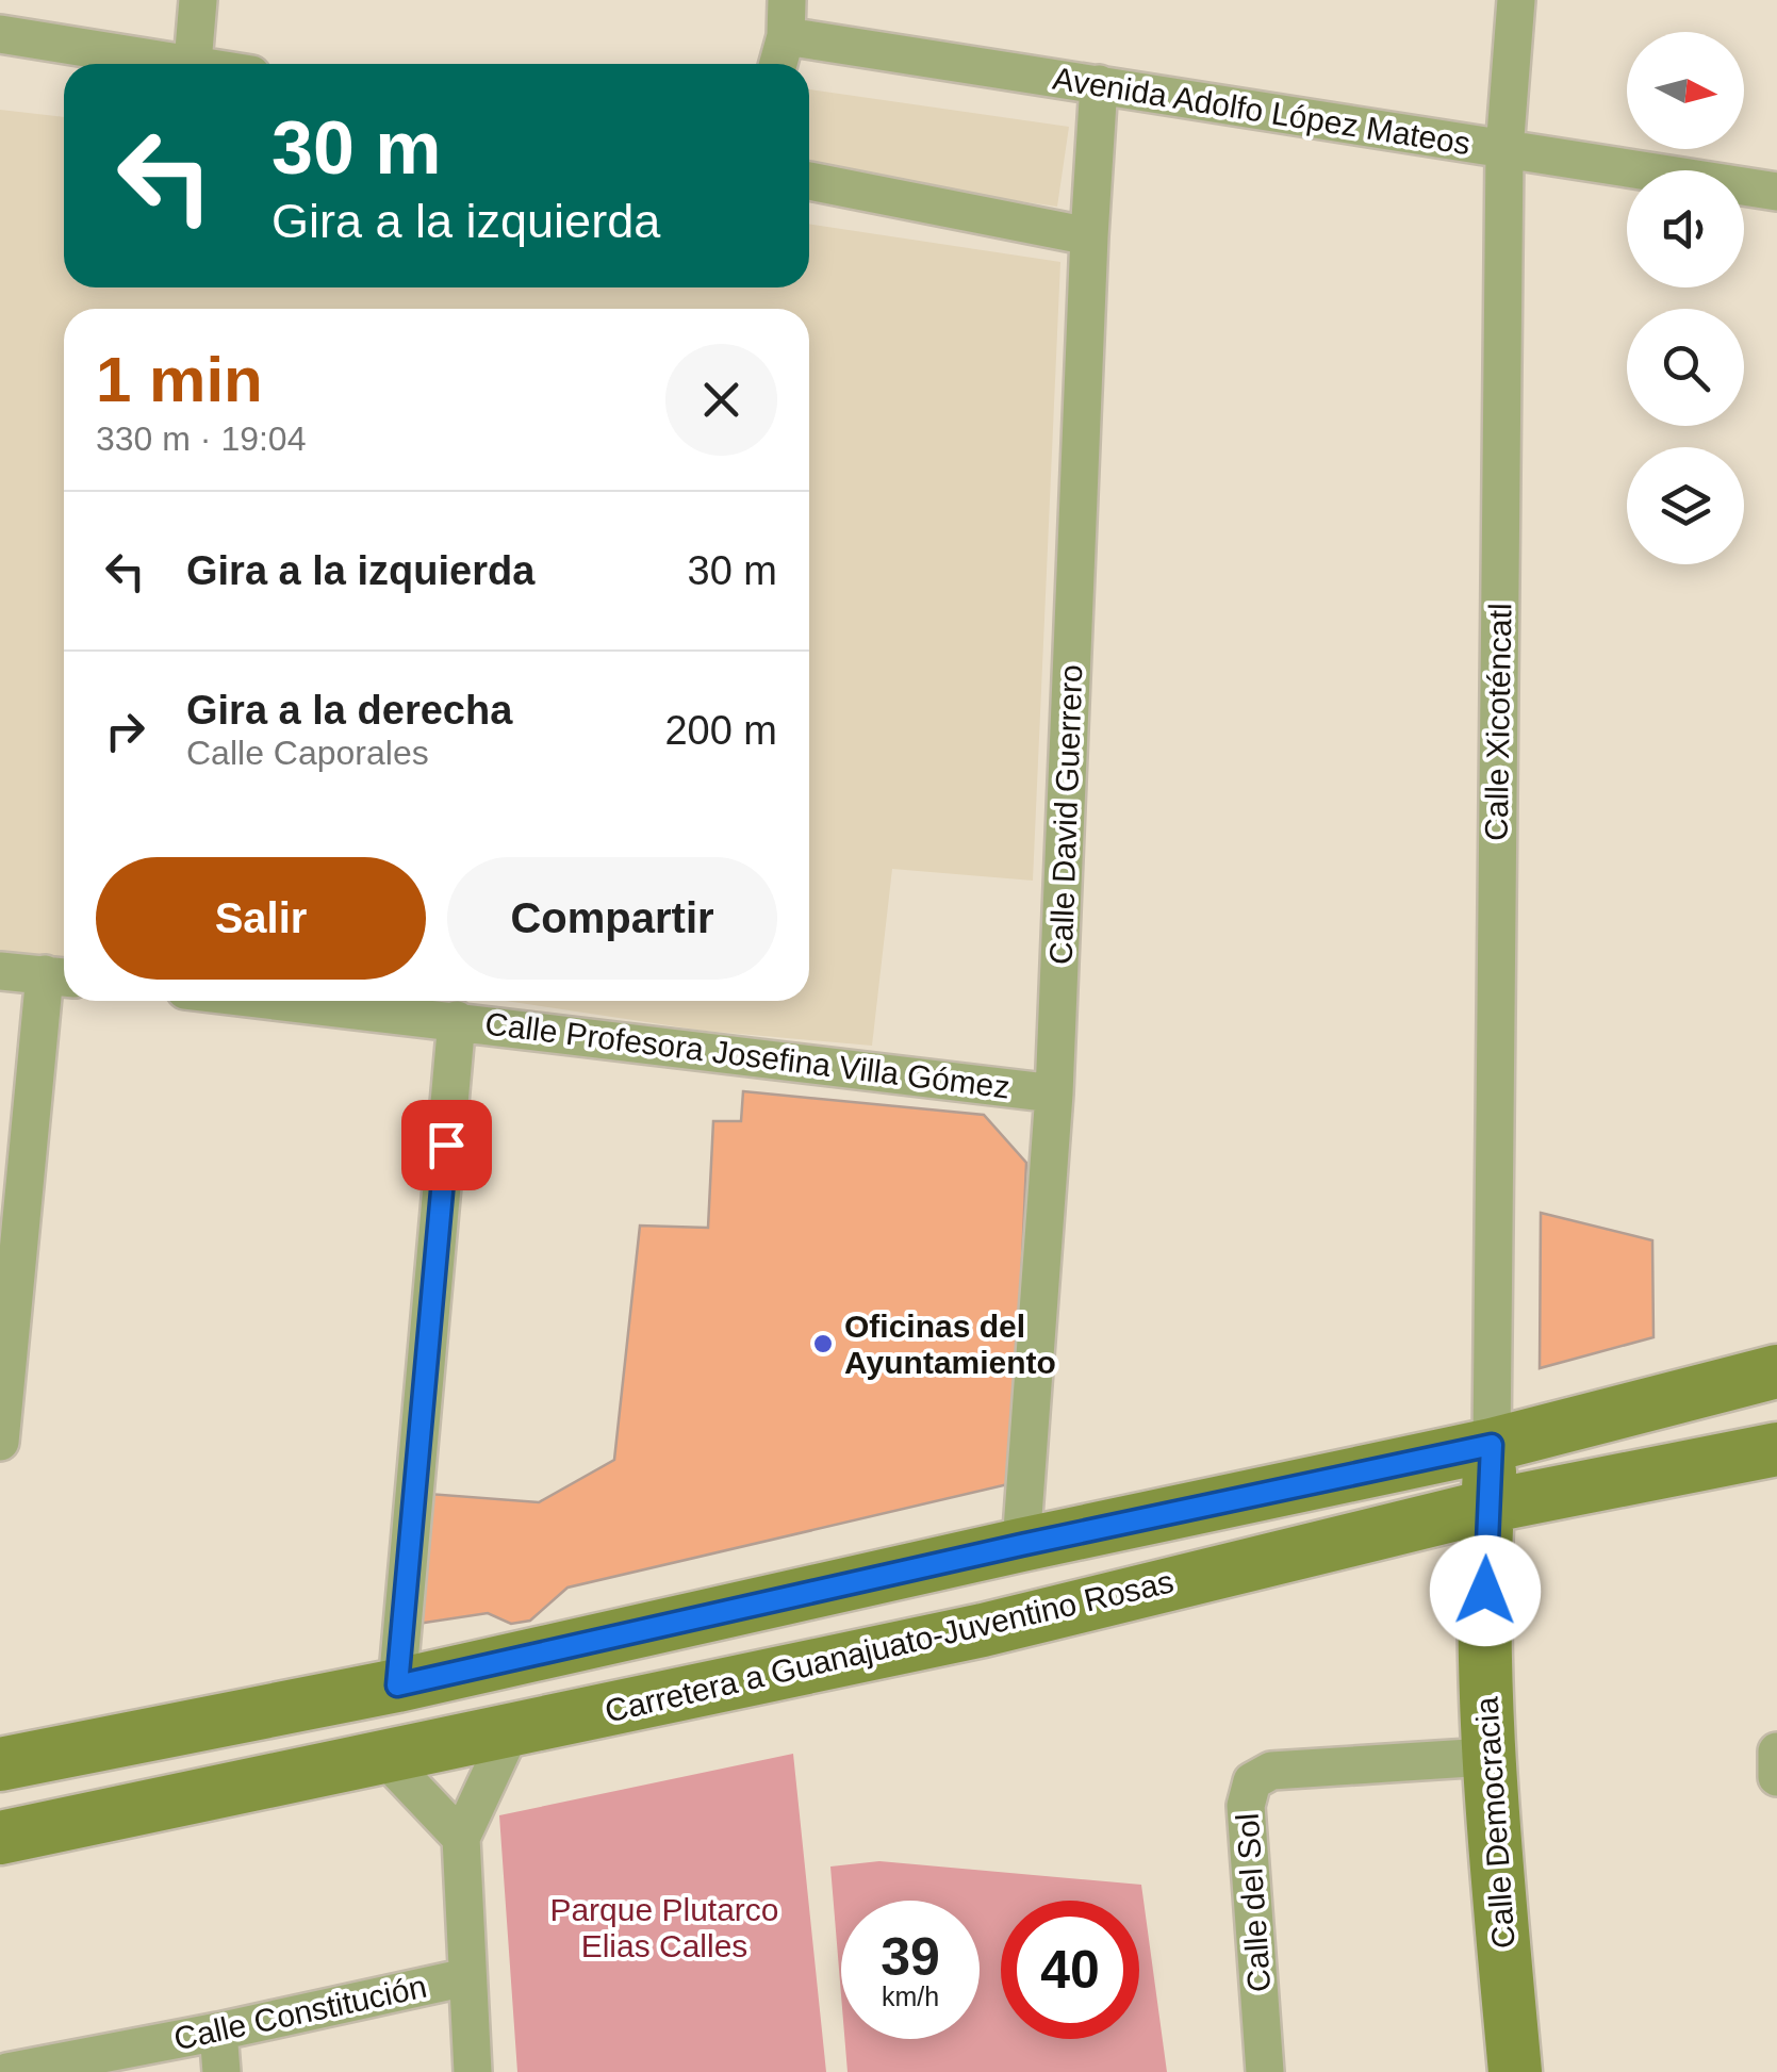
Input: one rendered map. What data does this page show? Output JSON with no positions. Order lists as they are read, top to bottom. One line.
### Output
{"streets":{"main road":["Carretera a Guanajuato-Juventino Rosas","Calle Democracia"],"street":["Avenida Adolfo López Mateos","Calle Xicoténcatl","Calle David Guerrero","Calle Profesora Josefina Villa Gómez","Calle del Sol","Calle Constitución"]},"crossings":[["Avenida Adolfo López Mateos","Calle Xicoténcatl"],["Avenida Adolfo López Mateos","Calle David Guerrero"],["Calle Xicoténcatl","Carretera a Guanajuato-Juventino Rosas"],["Calle Xicoténcatl","Calle Democracia"],["Calle David Guerrero","Calle Profesora Josefina Villa Gómez"],["Calle David Guerrero","Carretera a Guanajuato-Juventino Rosas"],["Carretera a Guanajuato-Juventino Rosas","Calle Democracia"],["Calle Democracia","Calle del Sol"]],"parks":["Parque Plutarco Elias Calles"],"places":["Oficinas del Ayuntamiento"],"north":"right","page":{"turn":["30 m","Gira a la izquierda"],"heading":["1 min","330 m · 19:04"],"list":[{"name":"Gira a la izquierda","value":"30 m"},{"name":"Gira a la derecha","note":"Calle Caporales","value":"200 m"}],"buttons":["Salir","Compartir"],"speed":"39 km/h","limit":"40"}}
